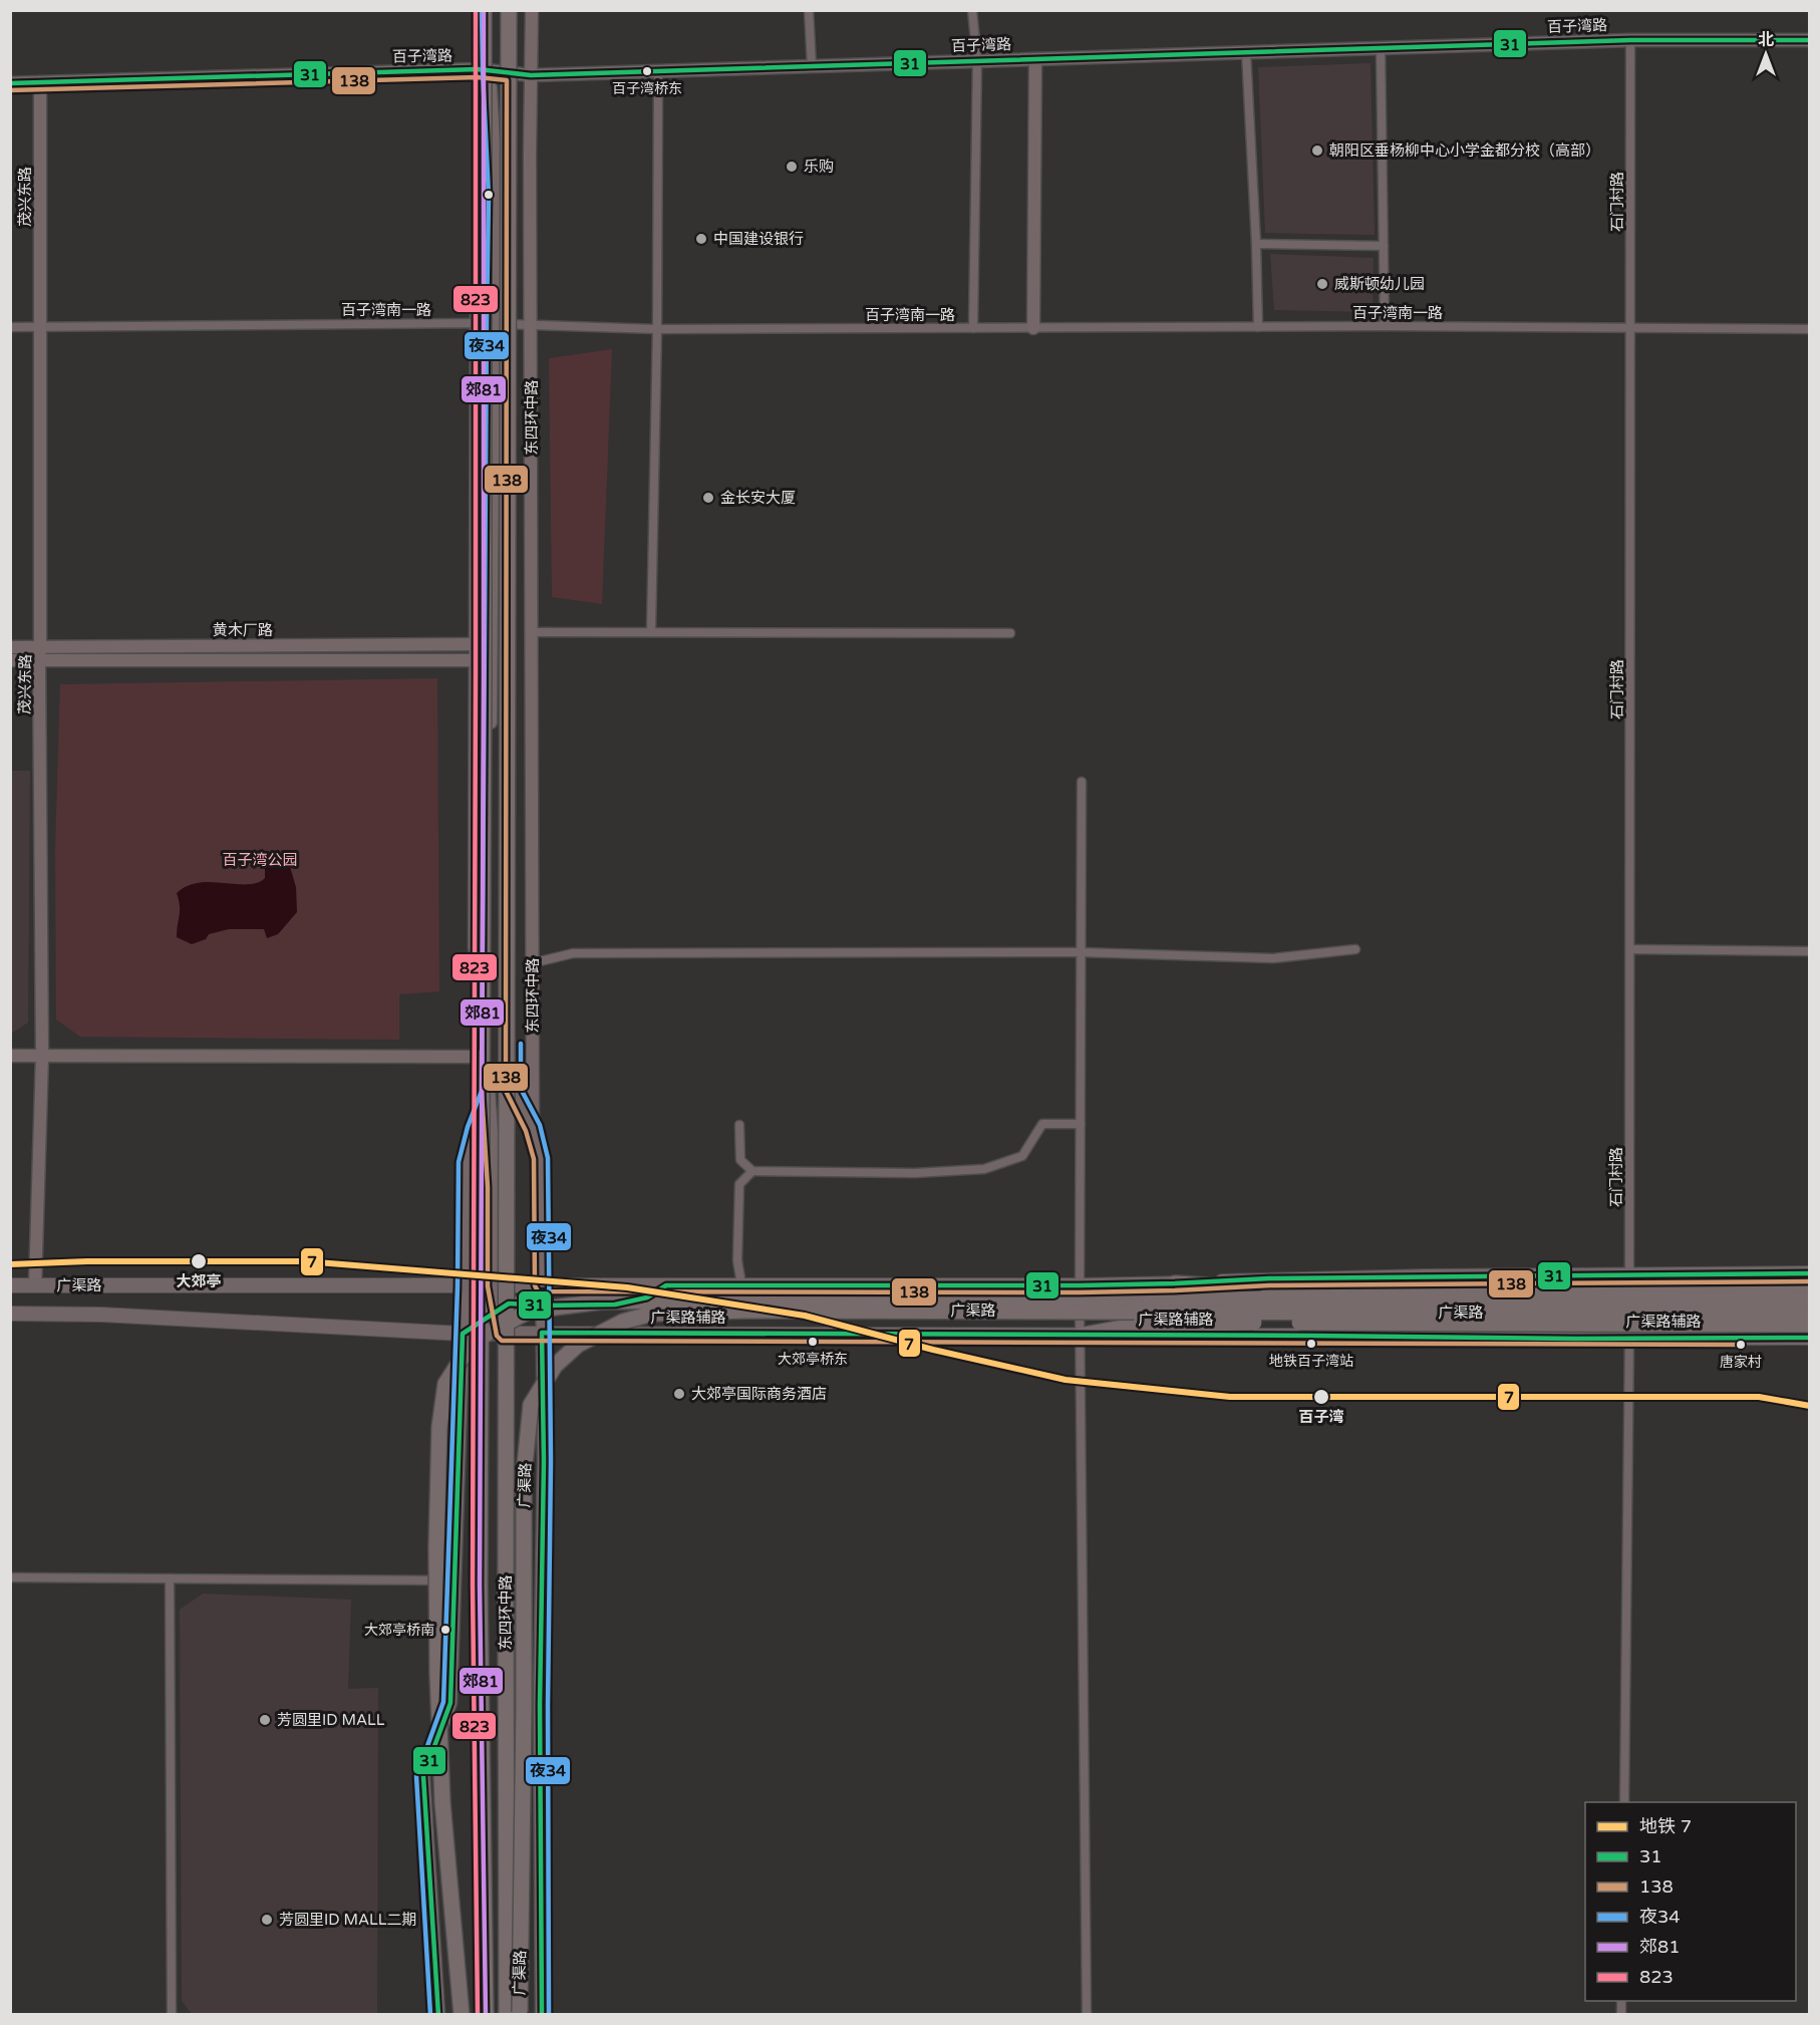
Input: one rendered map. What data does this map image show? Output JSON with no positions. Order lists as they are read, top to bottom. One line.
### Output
{"streets":{"highway":["东四环中路","广渠路"],"main road":["百子湾路","茂兴东路","黄木厂路","广渠路辅路"],"street":["石门村路","百子湾南一路"]},"crossings":[["百子湾路","茂兴东路"],["百子湾路","石门村路"],["百子湾路","东四环中路"],["茂兴东路","百子湾南一路"],["茂兴东路","黄木厂路"],["茂兴东路","广渠路"],["石门村路","百子湾南一路"],["石门村路","广渠路"],["石门村路","广渠路辅路"],["百子湾南一路","东四环中路"],["东四环中路","黄木厂路"],["东四环中路","广渠路"],["东四环中路","广渠路辅路"],["广渠路","广渠路辅路"]],"parks":["百子湾公园"],"places":["百子湾桥东","朝阳区垂杨柳中心小学金都分校（高部）","乐购","中国建设银行","威斯顿幼儿园","金长安大厦","大郊亭","大郊亭桥东","地铁百子湾站","唐家村","大郊亭国际商务酒店","百子湾","大郊亭桥南","芳圆里ID MALL","芳圆里ID MALL二期"],"lines":["transit line 夜34","transit line 郊81","transit line 823","transit line 31","transit line 138","metro line 7"],"legend":["地铁 7","31","138","夜34","郊81","823"],"north":"top"}
